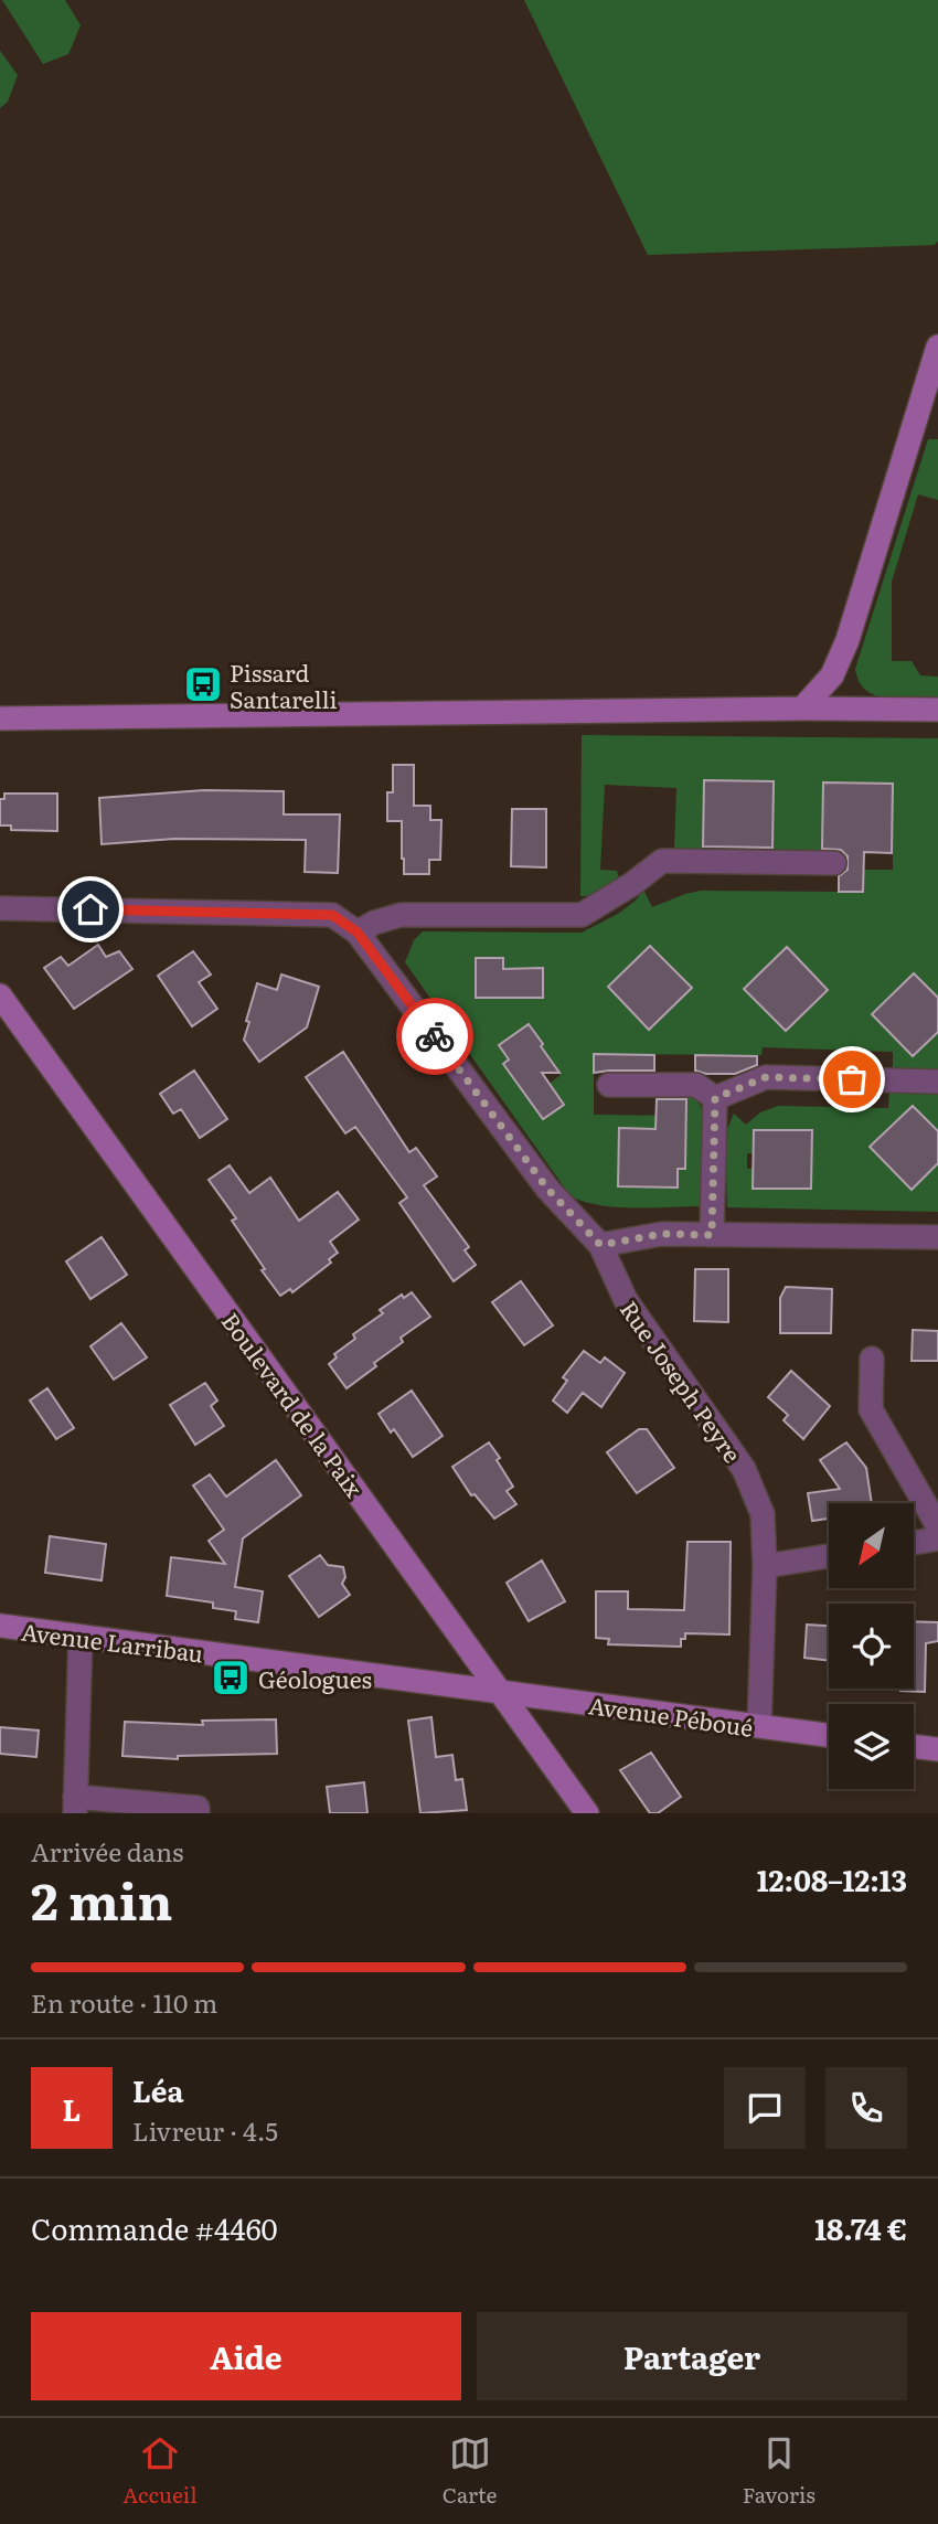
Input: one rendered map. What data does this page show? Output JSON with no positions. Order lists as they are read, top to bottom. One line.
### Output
{"streets":{"main road":["Boulevard de la Paix","Avenue Larribau","Avenue Péboué"],"street":["Rue Joseph Peyre"]},"crossings":[["Rue Joseph Peyre","Avenue Péboué"],["Boulevard de la Paix","Avenue Larribau"],["Boulevard de la Paix","Avenue Péboué"],["Avenue Larribau","Avenue Péboué"]],"places":{"bus stop":["Pissard Santarelli","Géologues"]},"north":"bottom left","page":{"heading":["2 min","Arrivée dans","12:08–12:13"],"panel":["Léa","Livreur · 4.5","Commande #4460","18.74 €"],"bar":"En route · 110 m","round":"L","buttons":["Aide","Partager"],"tabs":["Accueil","Carte","Favoris"]}}
